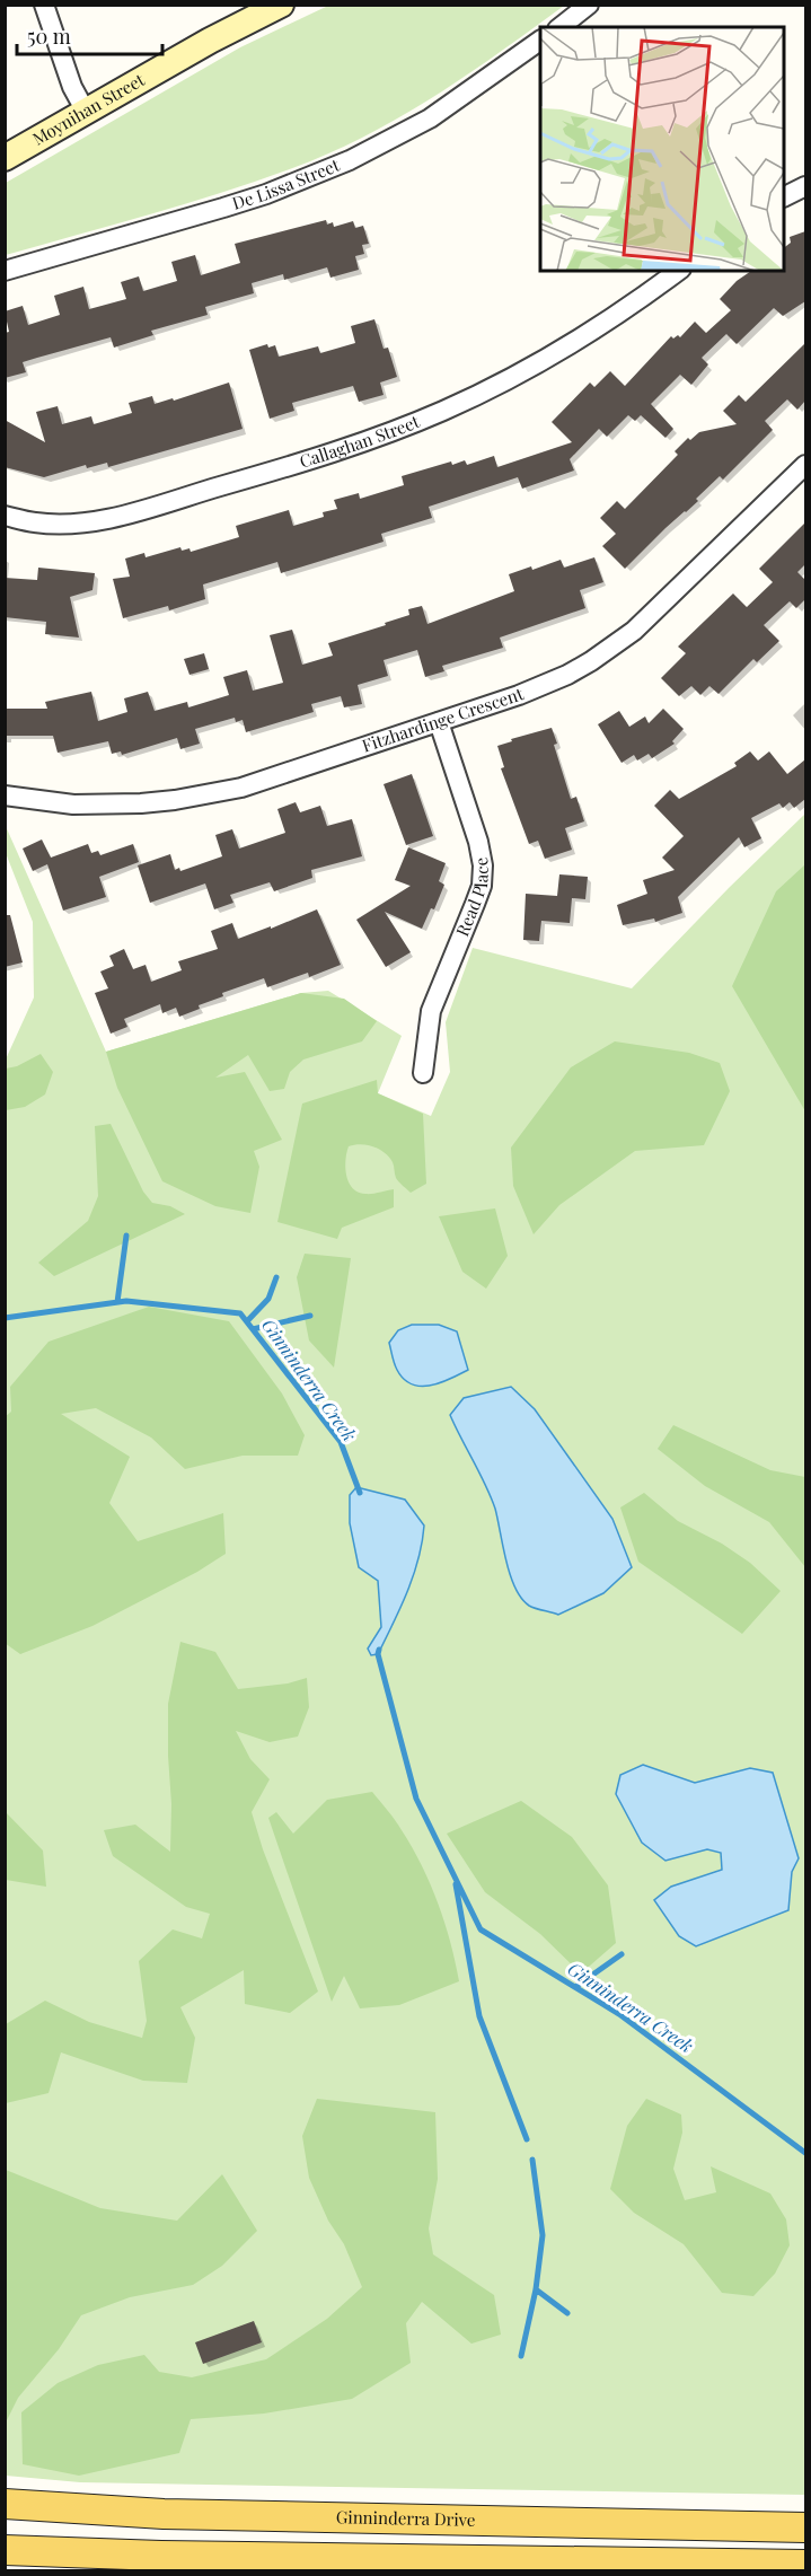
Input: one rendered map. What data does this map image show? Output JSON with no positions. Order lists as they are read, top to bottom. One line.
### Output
{"streets":{"main road":["Ginninderra Drive"],"street":["Moynihan Street","De Lissa Street","Callaghan Street","Fitzhardinge Crescent","Read Place"]},"crossings":[["Fitzhardinge Crescent","Read Place"]],"water":["Ginninderra Creek"],"scale_bar":"50 m"}
